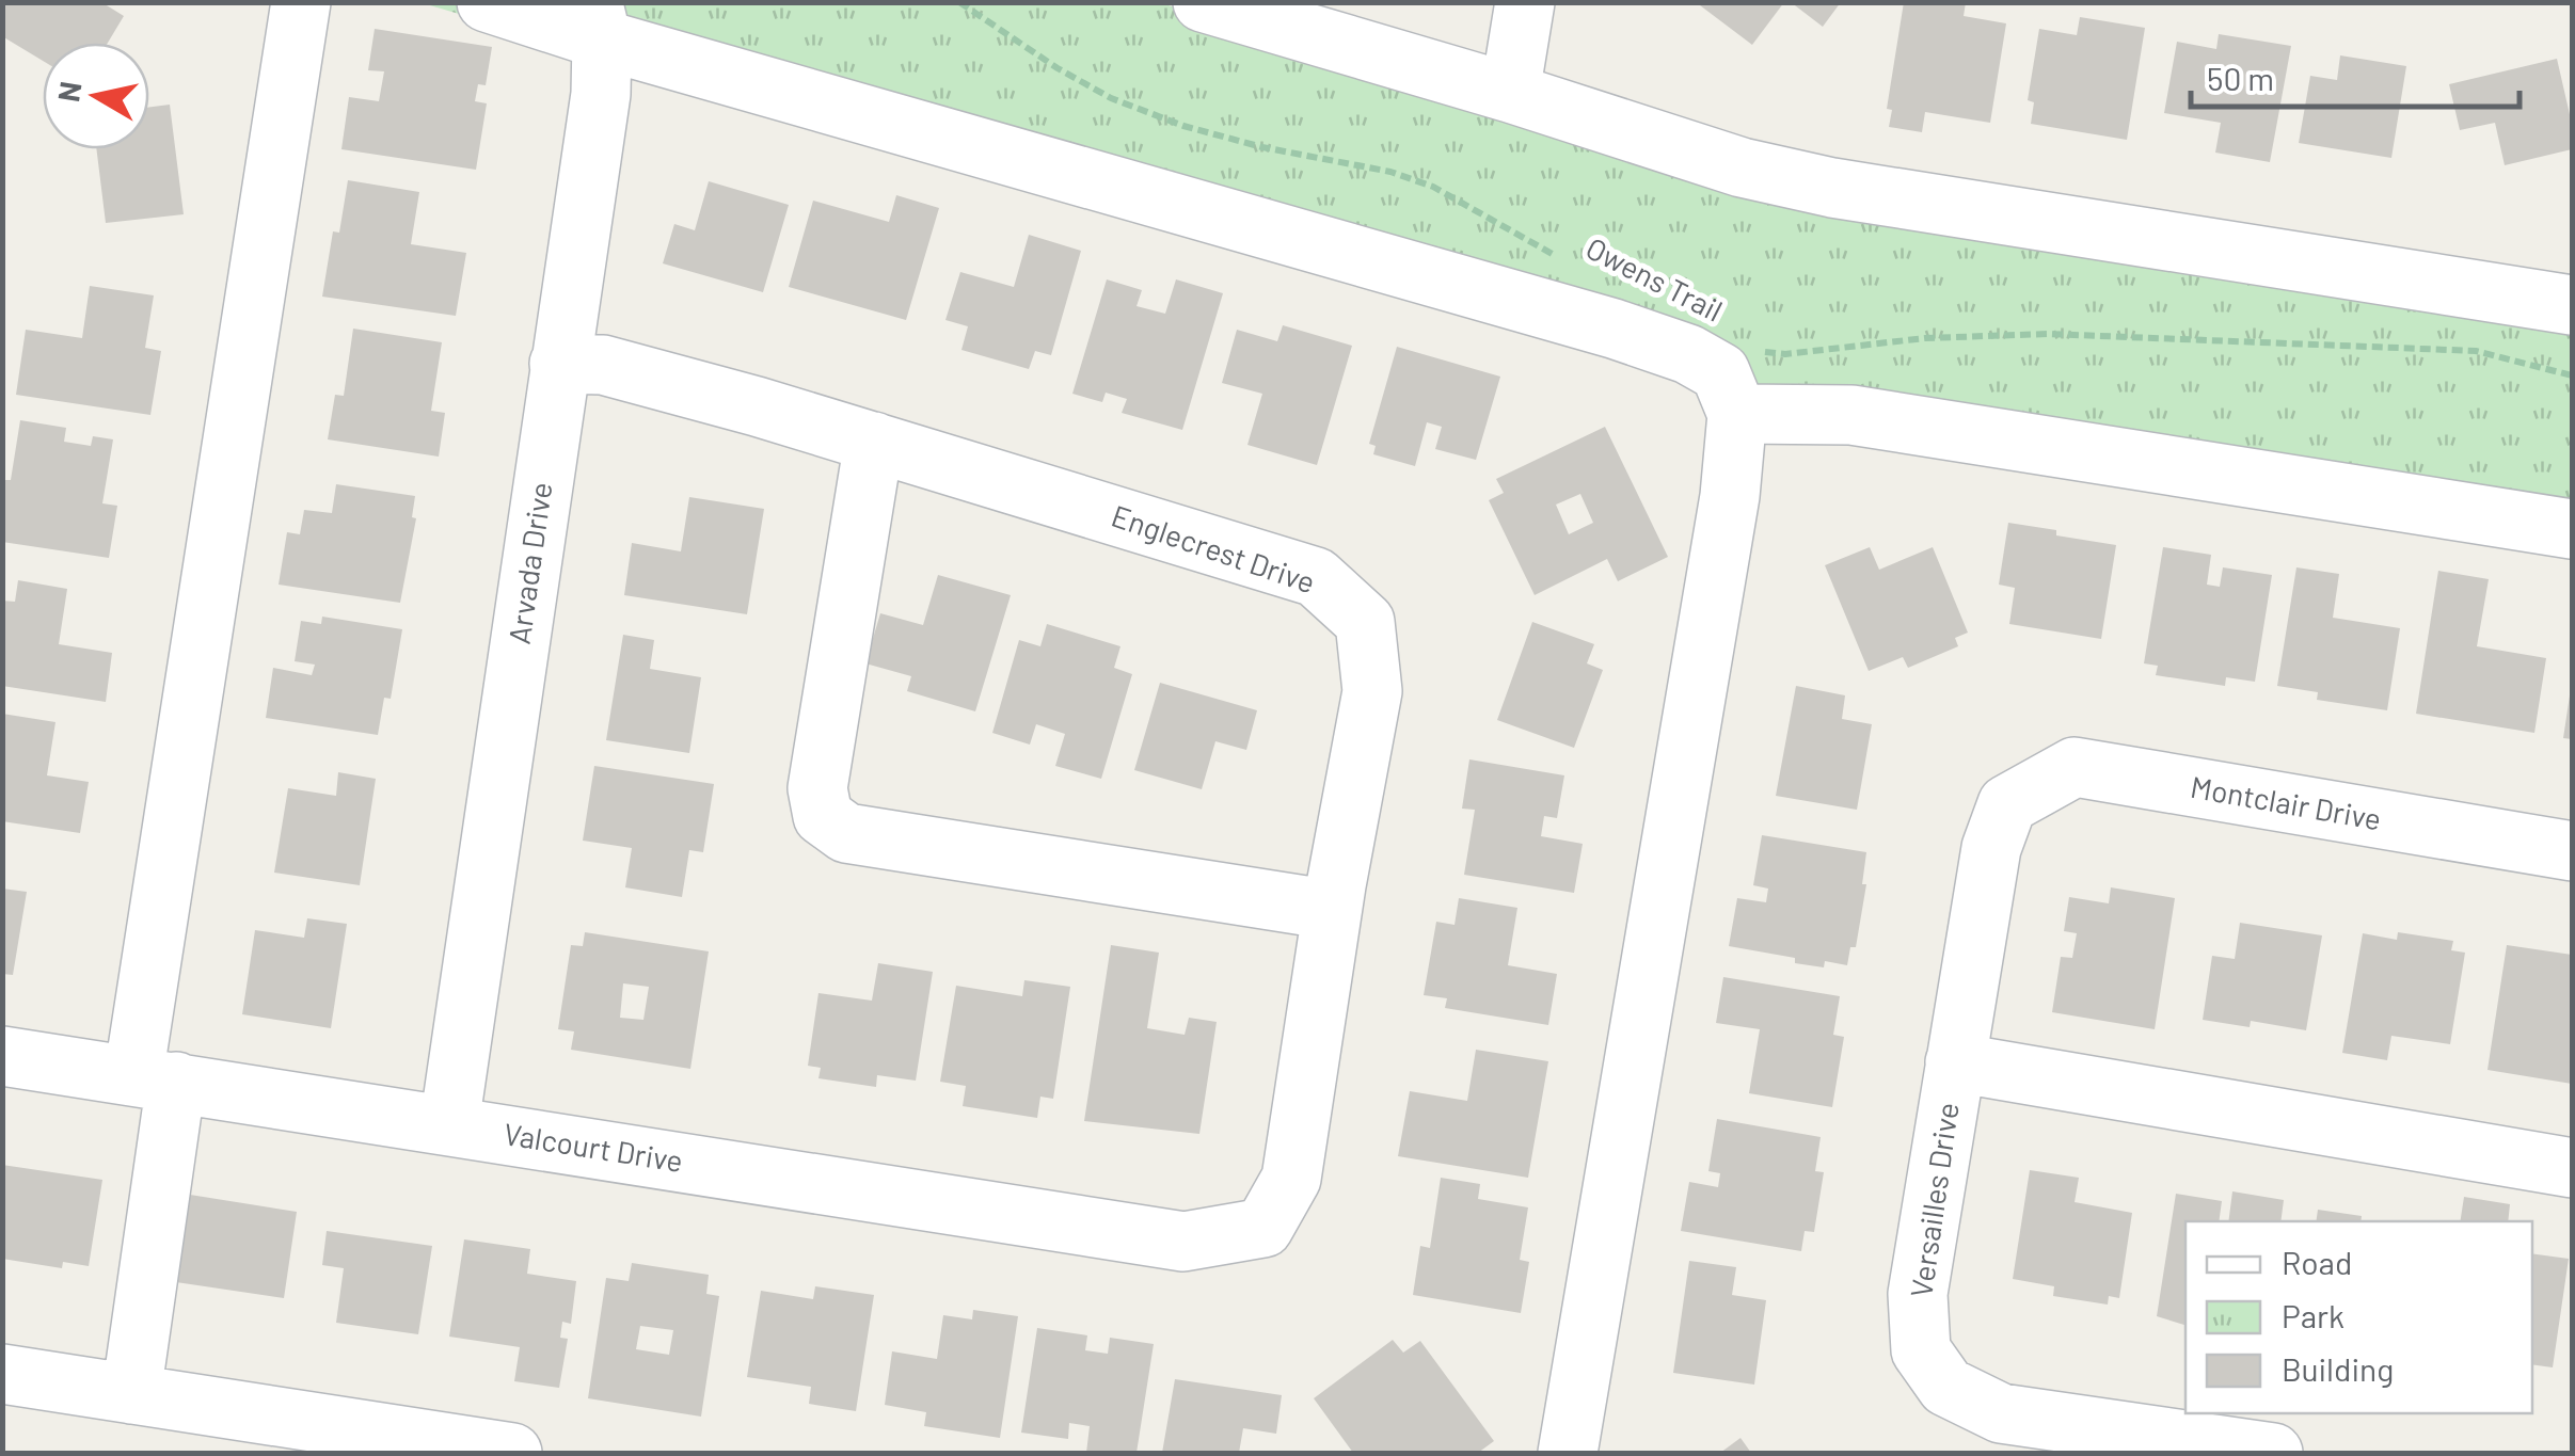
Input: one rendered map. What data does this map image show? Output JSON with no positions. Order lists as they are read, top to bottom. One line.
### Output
{"streets":{"street":["Englecrest Drive","Arvada Drive","Montclair Drive","Valcourt Drive","Versailles Drive"],"path":["Owens Trail"]},"crossings":[["Englecrest Drive","Arvada Drive"],["Englecrest Drive","Valcourt Drive"],["Arvada Drive","Valcourt Drive"],["Montclair Drive","Versailles Drive"]],"legend":["Road","Park","Building"],"scale_bar":"50 m","north":"left"}
